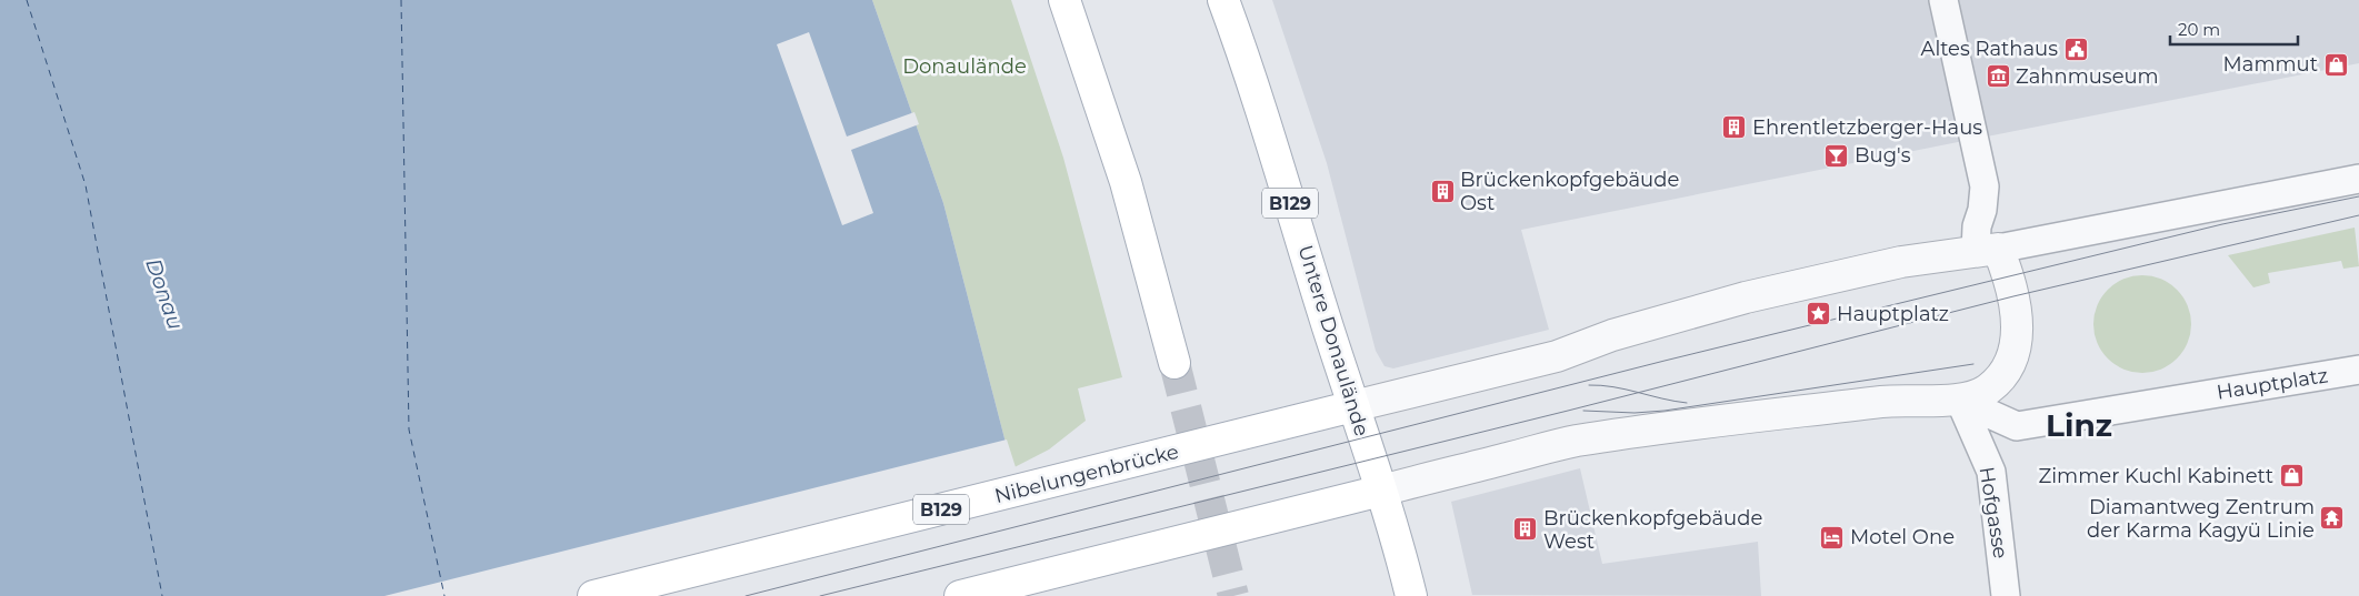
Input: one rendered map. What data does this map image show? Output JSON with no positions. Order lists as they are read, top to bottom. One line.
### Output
{"streets":{"main road":["B129","Untere Donaulände","Nibelungenbrücke"],"street":["Hauptplatz","Hofgasse"]},"crossings":[["B129","Untere Donaulände"],["B129","Hauptplatz"],["Untere Donaulände","Hauptplatz"],["Untere Donaulände","Nibelungenbrücke"],["Hauptplatz","Hofgasse"]],"districts":["Linz"],"water":["Donau"],"parks":["Donaulände"],"places":{"public building":["Altes Rathaus"],"shop":["Mammut","Zimmer Kuchl Kabinett"],"museum":["Zahnmuseum"],"building":["Ehrentletzberger-Haus","Brückenkopfgebäude Ost","Brückenkopfgebäude West"],"bar":["Bug's"],"place":["Hauptplatz"],"temple":["Diamantweg Zentrum der Karma Kagyü Linie"],"hotel":["Motel One"]},"scale_bar":"20 m"}
